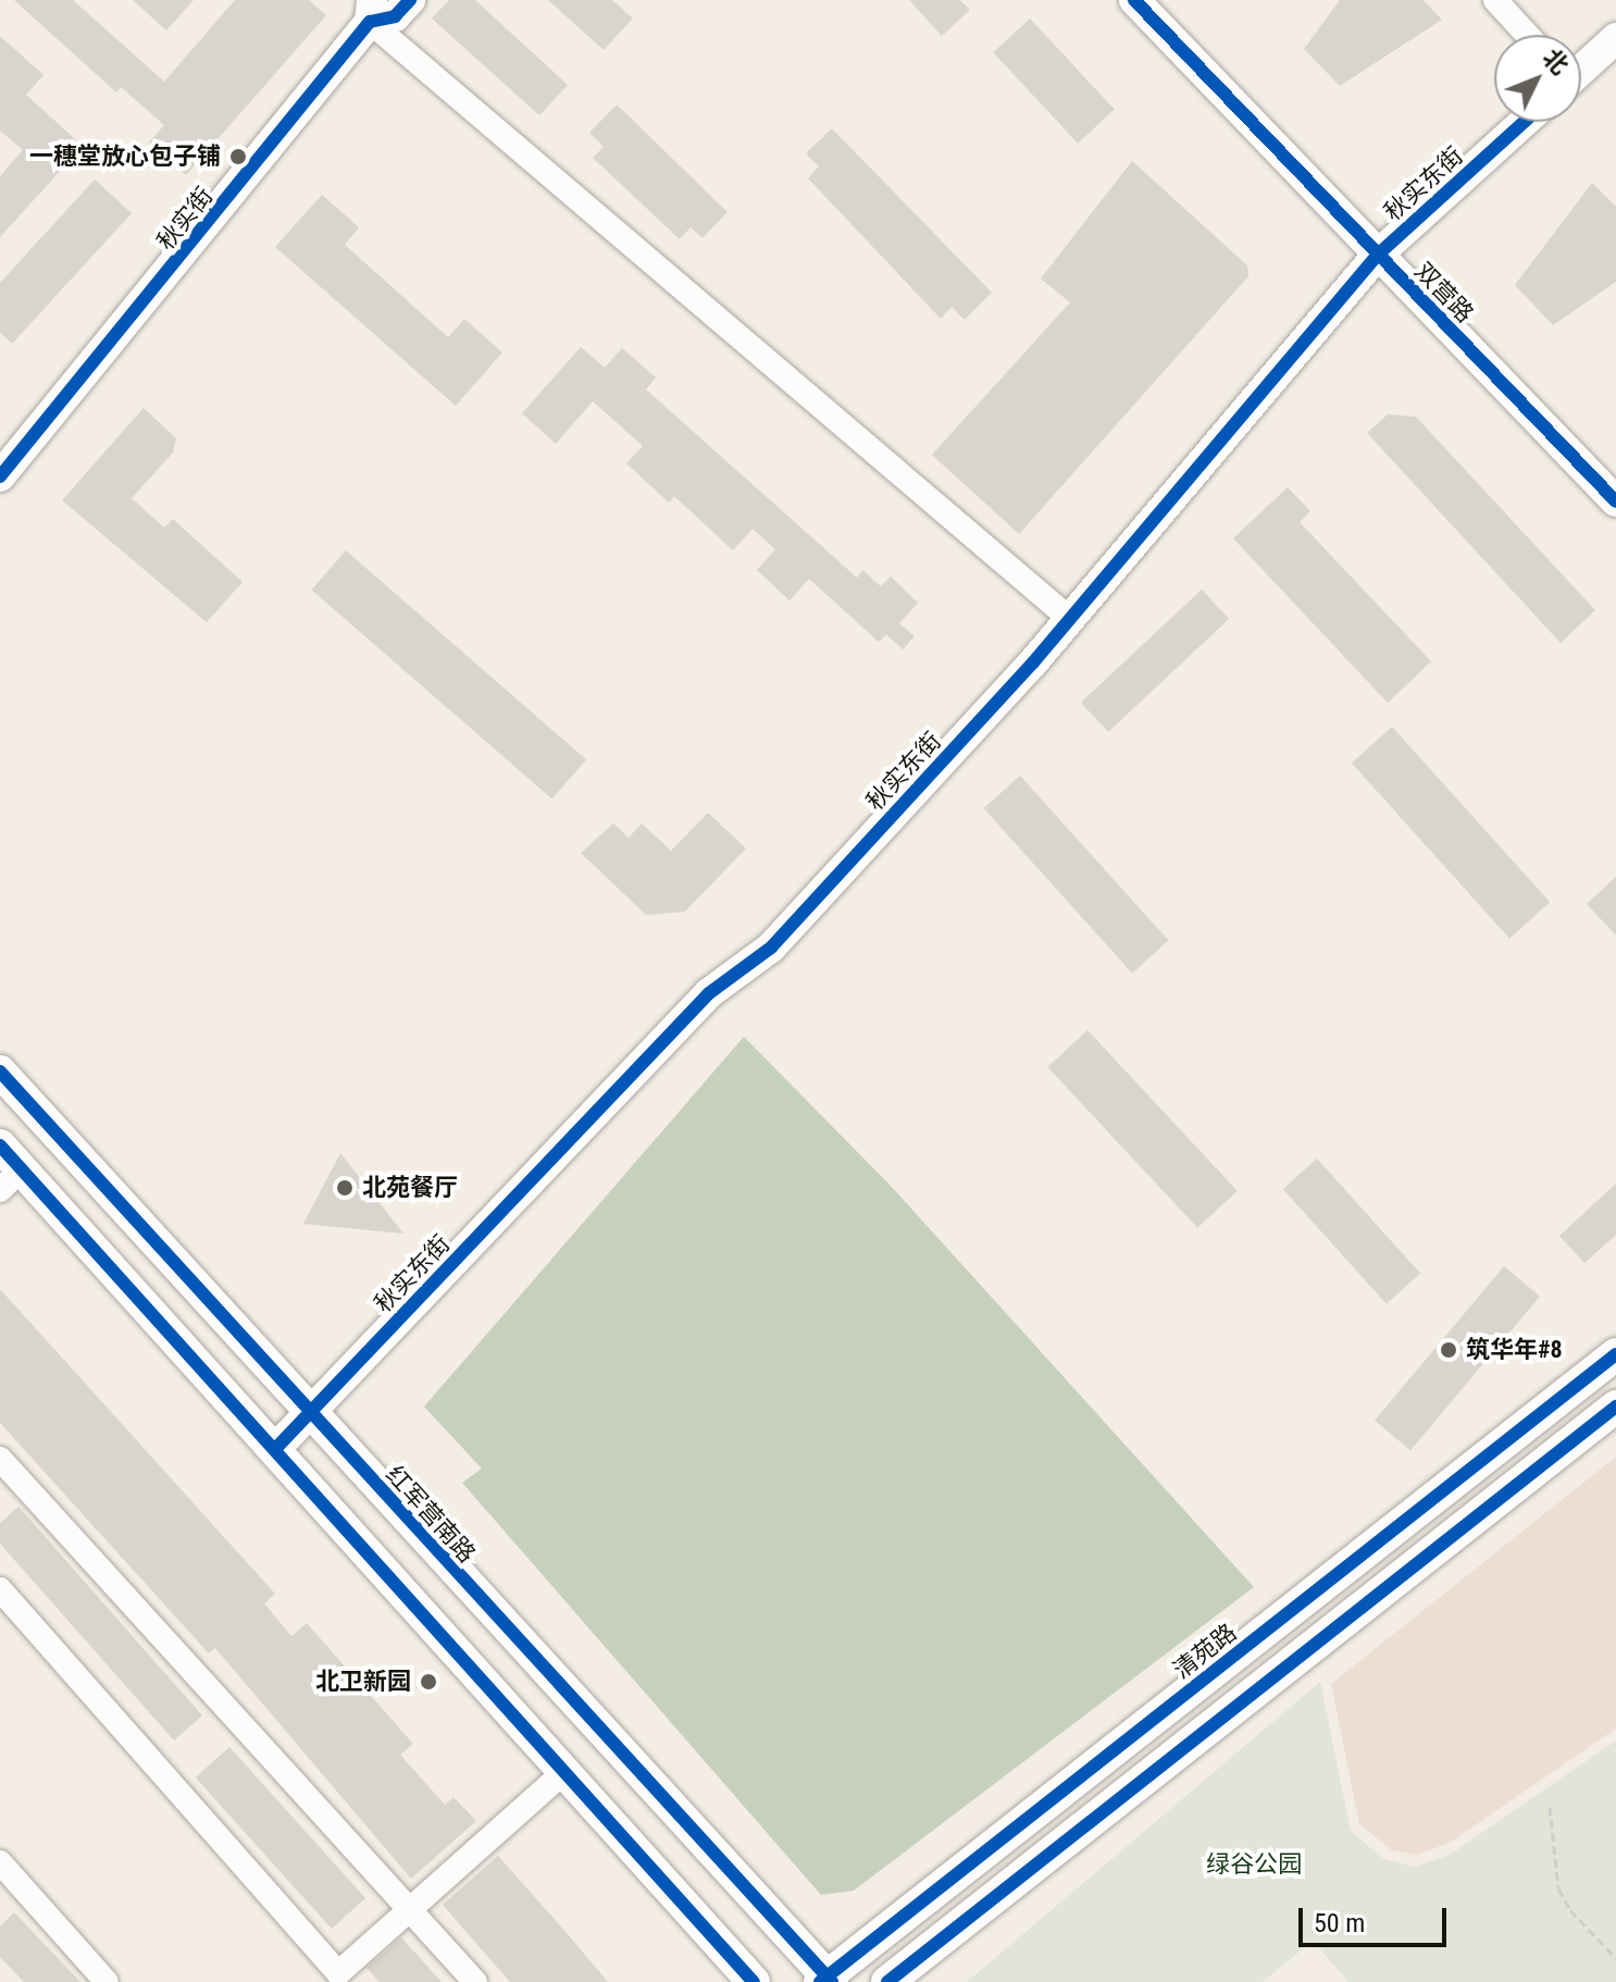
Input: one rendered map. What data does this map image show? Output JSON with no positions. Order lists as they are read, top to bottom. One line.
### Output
{"streets":{"main road":["红军营南路","清苑路"],"street":["秋实东街","秋实街","双营路"]},"crossings":[["秋实东街","双营路"],["秋实东街","红军营南路"],["红军营南路","清苑路"]],"parks":["绿谷公园"],"places":["一穗堂放心包子铺","北苑餐厅","筑华年#8","北卫新园"],"scale_bar":"50 m","north":"top right"}
